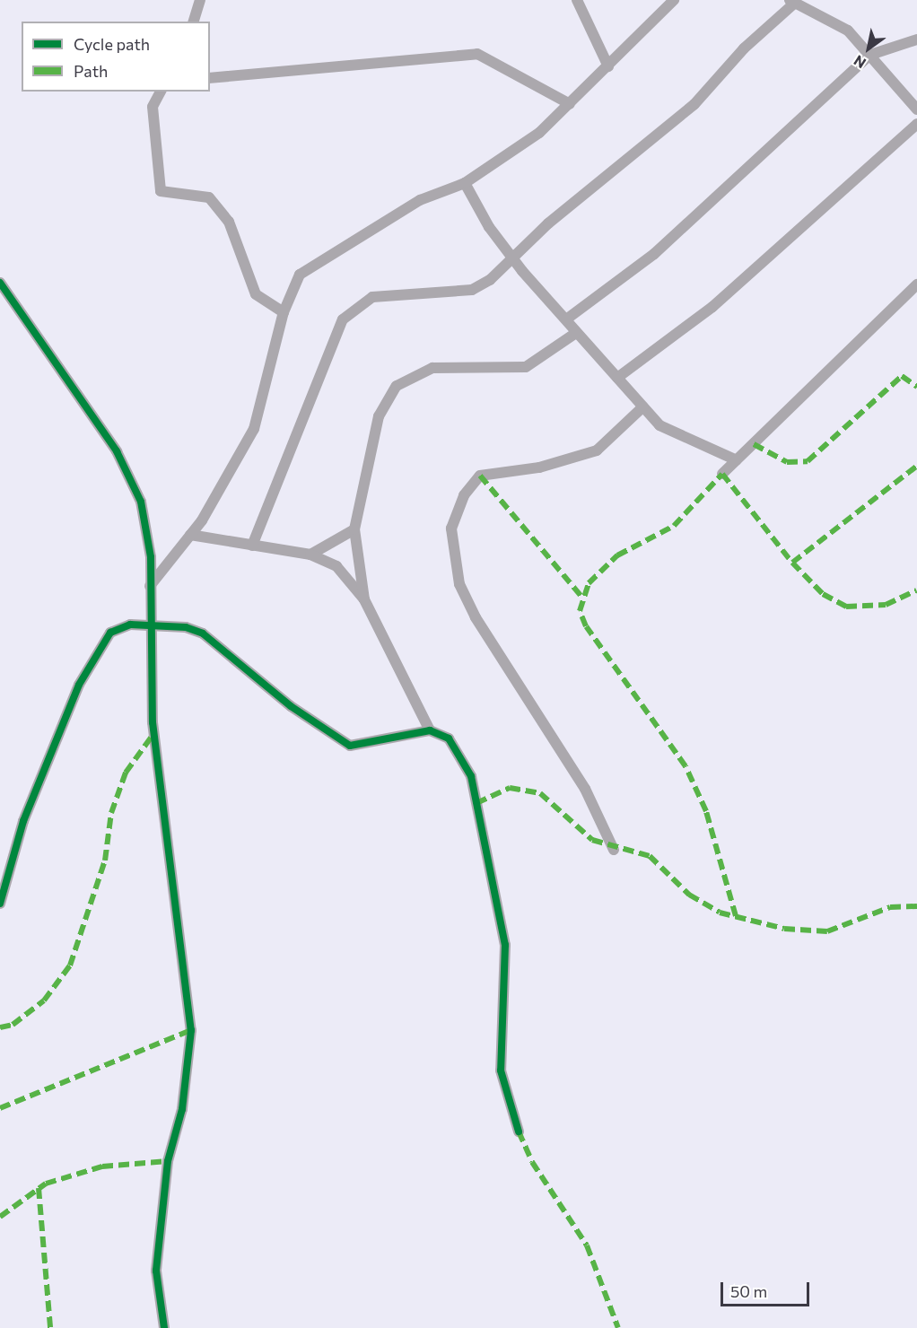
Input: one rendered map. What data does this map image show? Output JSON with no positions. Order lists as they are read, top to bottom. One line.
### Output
{"legend":["Cycle path","Path"],"scale_bar":"50 m","north":"bottom left"}
